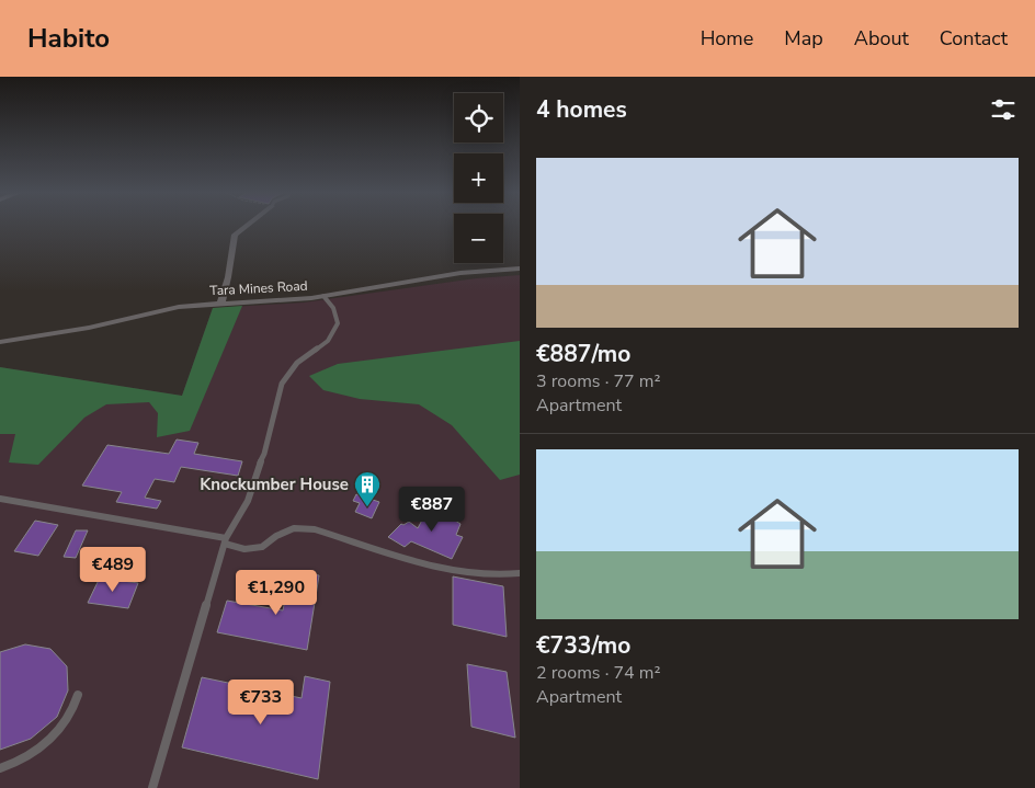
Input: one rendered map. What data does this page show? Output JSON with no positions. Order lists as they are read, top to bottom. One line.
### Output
{"streets":{"street":["Tara Mines Road"]},"places":{"building":["Knockumber House"]},"page":{"header":"Habito","nav":["Home","Map","About","Contact"],"heading":"4 homes","map_buttons":["+","−"],"list":[{"name":"€887/mo","note":"3 rooms · 77 m² · Apartment"},{"name":"€733/mo","note":"2 rooms · 74 m² · Apartment"}],"price":["€887","€489","€1,290","€733"]}}
